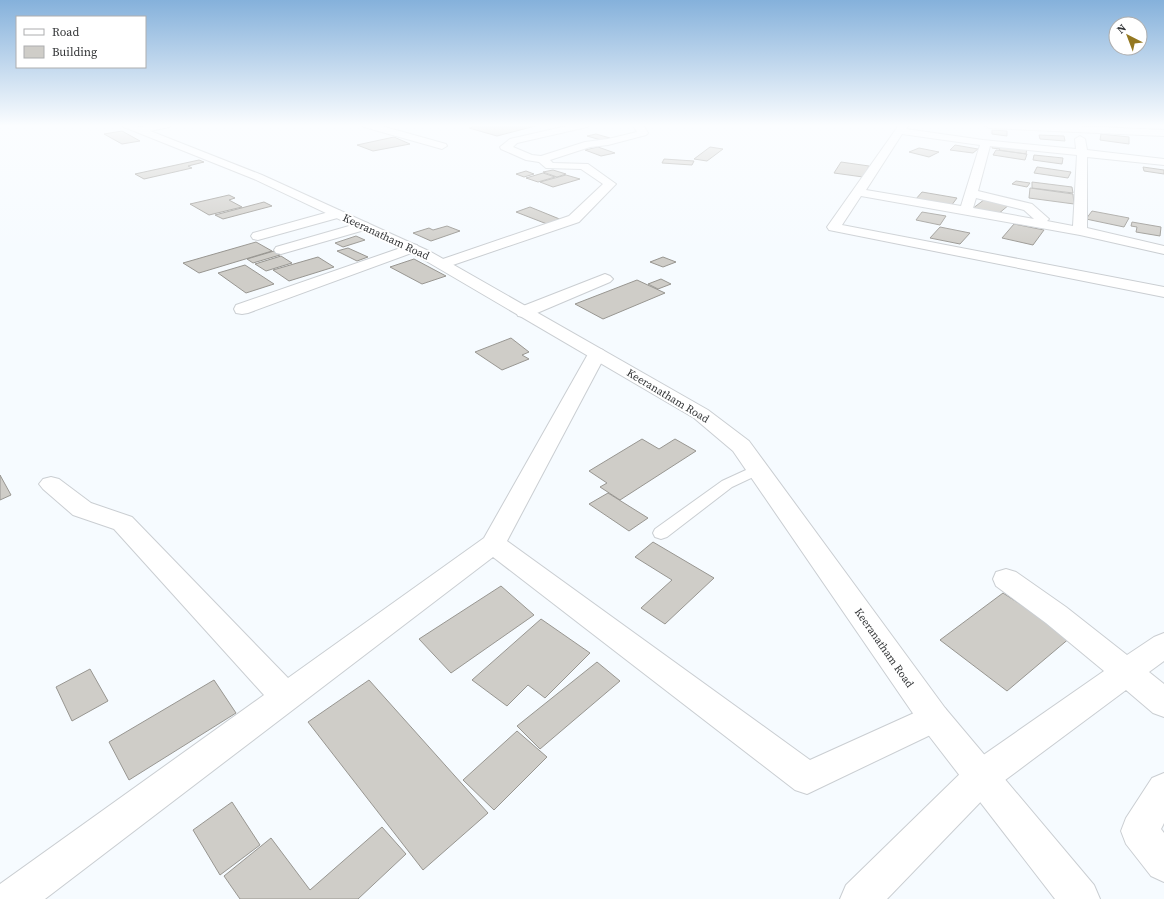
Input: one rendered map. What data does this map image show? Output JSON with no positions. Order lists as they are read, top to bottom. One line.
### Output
{"streets":{"street":["Keeranatham Road"]},"legend":["Road","Building"],"north":"top left"}
